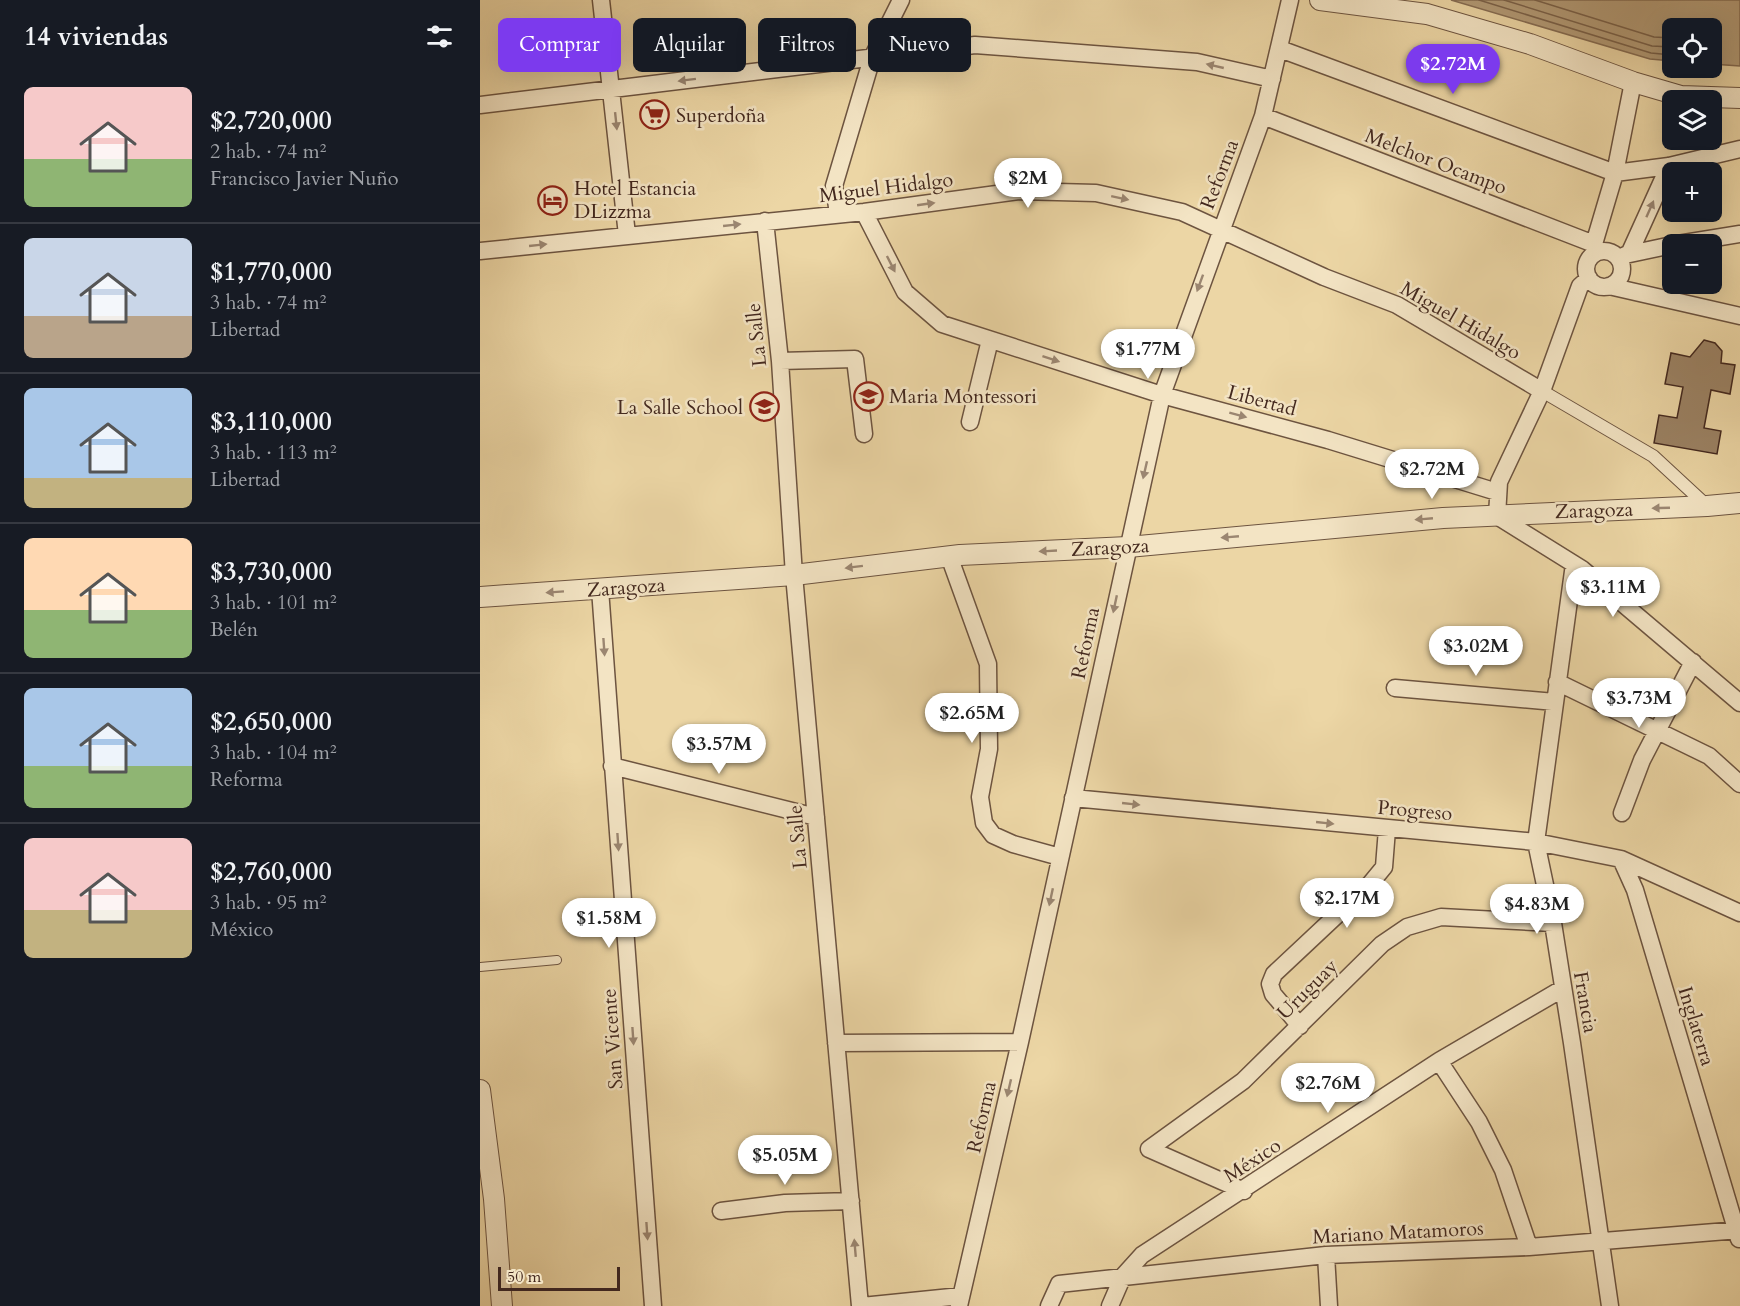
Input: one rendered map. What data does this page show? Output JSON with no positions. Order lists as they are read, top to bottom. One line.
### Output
{"streets":{"street":["Melchor Ocampo","Reforma","Miguel Hidalgo","La Salle","Libertad","Zaragoza","Progreso","Uruguay","Francia","Inglaterra","San Vicente","México","Mariano Matamoros"]},"crossings":[["Melchor Ocampo","Reforma"],["Reforma","Miguel Hidalgo"],["Reforma","Libertad"],["Reforma","Zaragoza"],["Reforma","Progreso"],["Miguel Hidalgo","La Salle"],["Miguel Hidalgo","Libertad"],["La Salle","Zaragoza"],["Zaragoza","San Vicente"],["Progreso","Francia"],["Progreso","Inglaterra"],["Uruguay","Francia"],["Uruguay","México"],["Francia","México"],["Francia","Mariano Matamoros"],["Inglaterra","Mariano Matamoros"],["México","Mariano Matamoros"]],"one_way":["Reforma","Libertad","Zaragoza","Progreso","San Vicente"],"places":{"supermarket":["Superdoña"],"hotel":["Hotel Estancia DLizzma"],"school or university":["Maria Montessori","La Salle School"]},"scale_bar":"50 m","page":{"heading":"14 viviendas","map_buttons":["+","−"],"chip":["Comprar","Alquilar","Filtros","Nuevo"],"price":["$2.72M","$2M","$1.77M","$2.72M","$3.11M","$3.02M","$3.73M","$2.65M","$3.57M","$2.17M","$4.83M","$1.58M","$2.76M","$5.05M"],"list":[{"name":"$2,720,000","note":"2 hab. · 74 m² · Francisco Javier Nuño"},{"name":"$1,770,000","note":"3 hab. · 74 m² · Libertad"},{"name":"$3,110,000","note":"3 hab. · 113 m² · Libertad"},{"name":"$3,730,000","note":"3 hab. · 101 m² · Belén"},{"name":"$2,650,000","note":"3 hab. · 104 m² · Reforma"},{"name":"$2,760,000","note":"3 hab. · 95 m² · México"}],"scale":"50 m"}}
